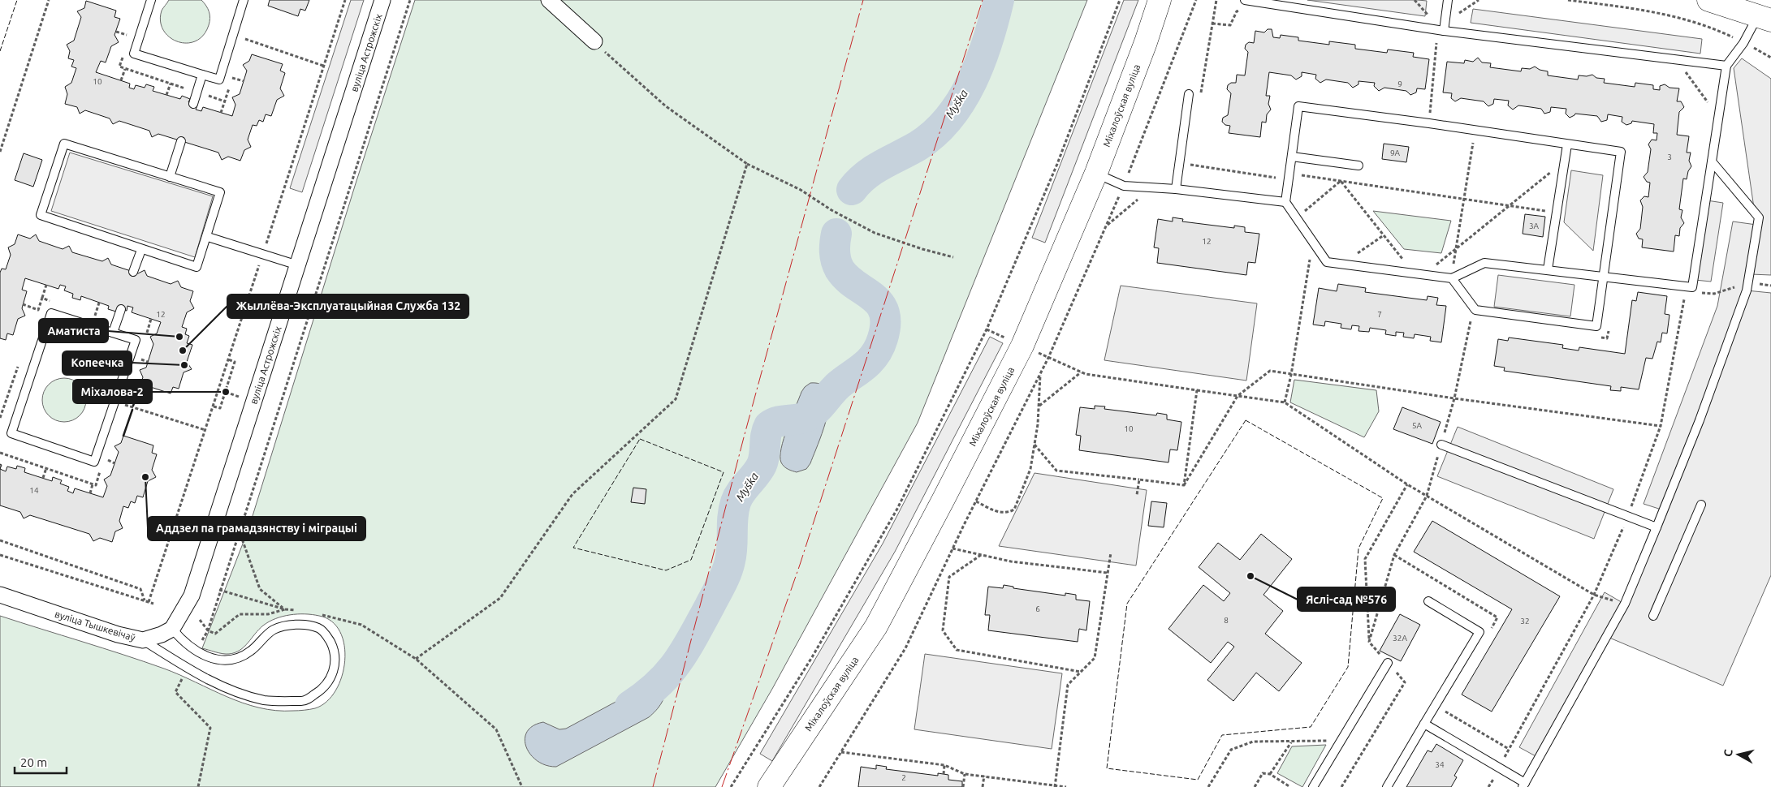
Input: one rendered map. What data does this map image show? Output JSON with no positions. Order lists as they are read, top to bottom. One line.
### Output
{"streets":{"street":["вуліца Астрожскіх","Міхалоўская вуліца","вуліца Тышкевічаў"]},"crossings":[["вуліца Астрожскіх","вуліца Тышкевічаў"]],"water":["Муška"],"places":["Аматиста","Жыллёва-Эксплуатацыйная Служба 132","Копеечка","Міхалова-2","Аддзел па грамадзянству і міграцыі","Яслі-сад №576"],"house_numbers":["10","9","9А","3","3А","12","12","7","5А","10","14","6","8","32","32А","34","2"],"scale_bar":"20 m","north":"left"}
